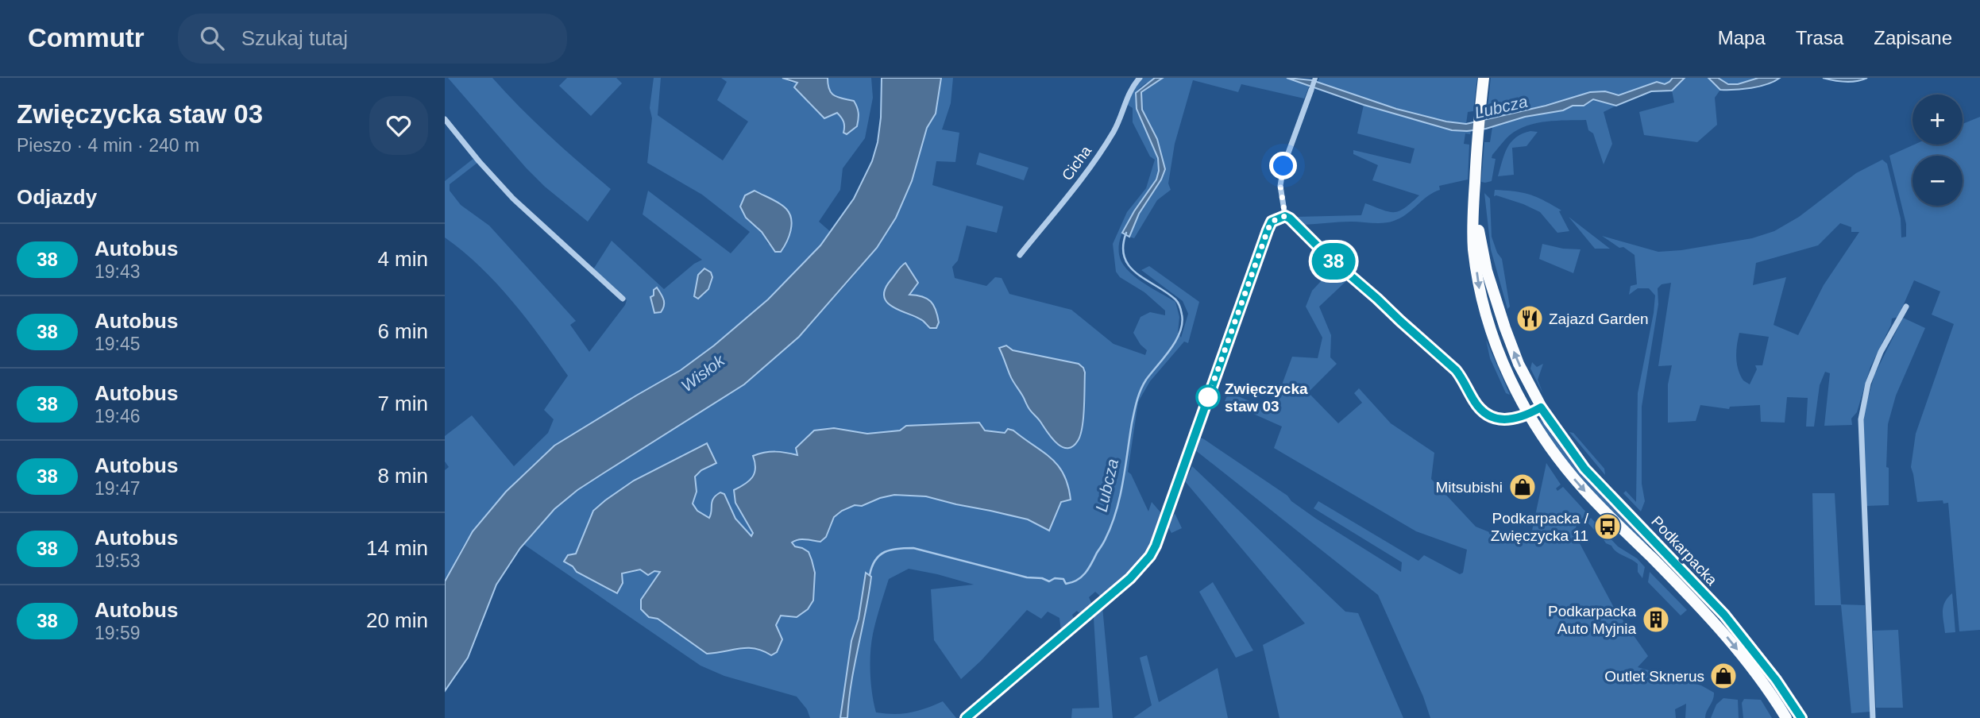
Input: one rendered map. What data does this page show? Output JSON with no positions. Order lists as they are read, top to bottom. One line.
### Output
{"streets":{"highway":["Podkarpacka"],"street":["Cicha"]},"water":["Lubcza","Wisłok"],"places":{"restaurant":["Zajazd Garden"],"other":["Zwięczycka staw 03"],"shop":["Mitsubishi","Outlet Sknerus"],"bus stop":["Podkarpacka / Zwięczycka 11"],"building":["Podkarpacka Auto Myjnia"]},"lines":["bus line 38"],"page":{"header":"Commutr","search":"Szukaj tutaj","nav":["Mapa","Trasa","Zapisane"],"heading":[["Zwięczycka staw 03","Pieszo · 4 min · 240 m"],"Odjazdy"],"on_map":"38","map_buttons":["+","−"],"list":[{"mark":"38","name":"Autobus","note":"19:43","value":"4 min"},{"mark":"38","name":"Autobus","note":"19:45","value":"6 min"},{"mark":"38","name":"Autobus","note":"19:46","value":"7 min"},{"mark":"38","name":"Autobus","note":"19:47","value":"8 min"},{"mark":"38","name":"Autobus","note":"19:53","value":"14 min"},{"mark":"38","name":"Autobus","note":"19:59","value":"20 min"}]}}
